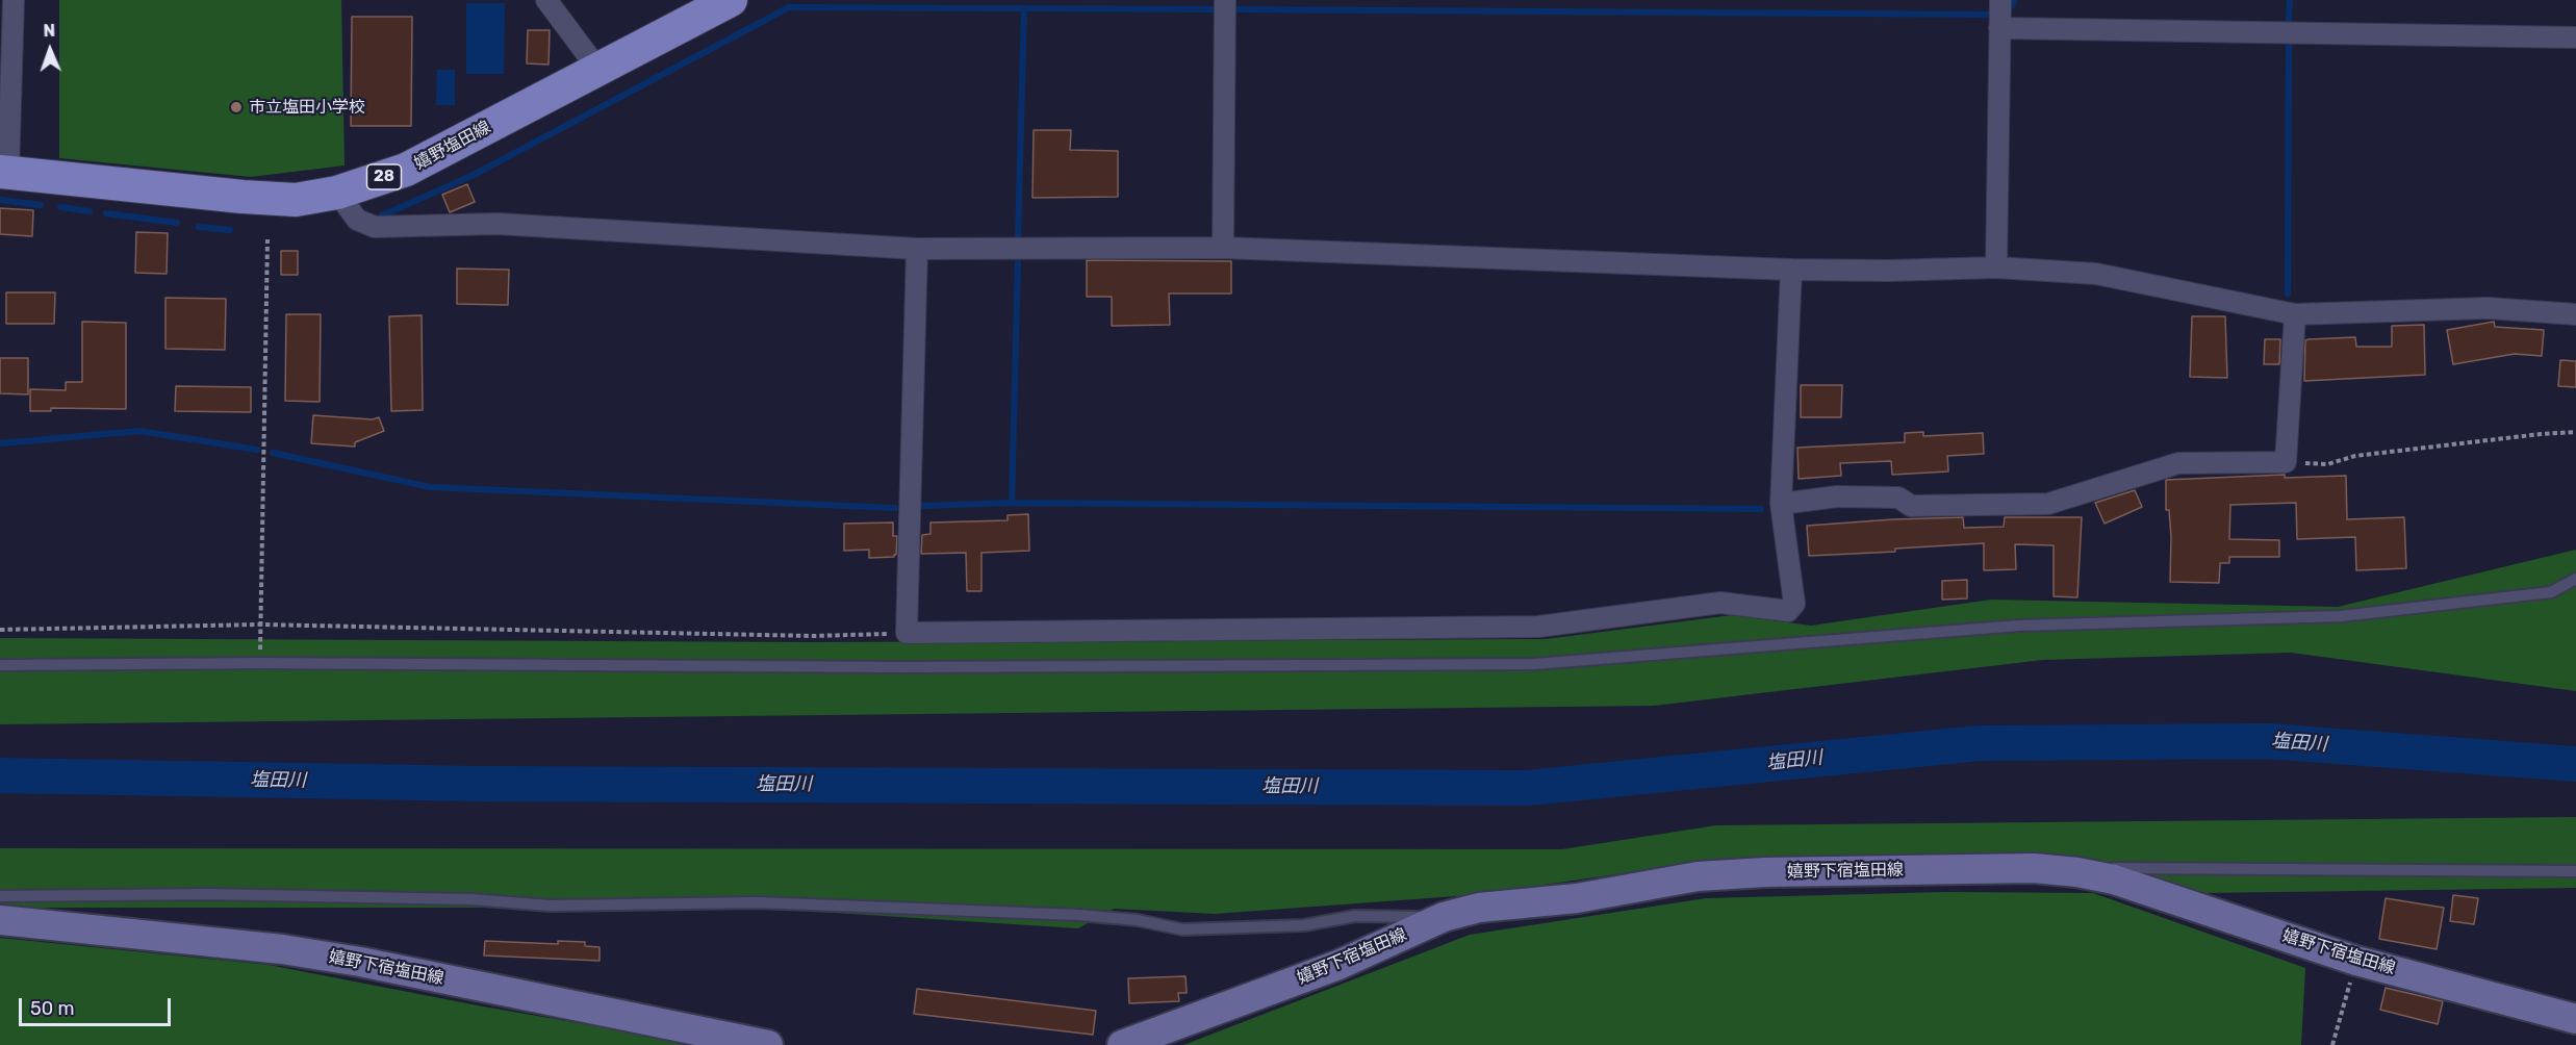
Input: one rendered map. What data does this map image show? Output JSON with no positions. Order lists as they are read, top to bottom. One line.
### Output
{"streets":{"main road":["嬉野塩田線","28","嬉野下宿塩田線"]},"water":["塩田川"],"places":["市立塩田小学校"],"scale_bar":"50 m","north":"top"}
